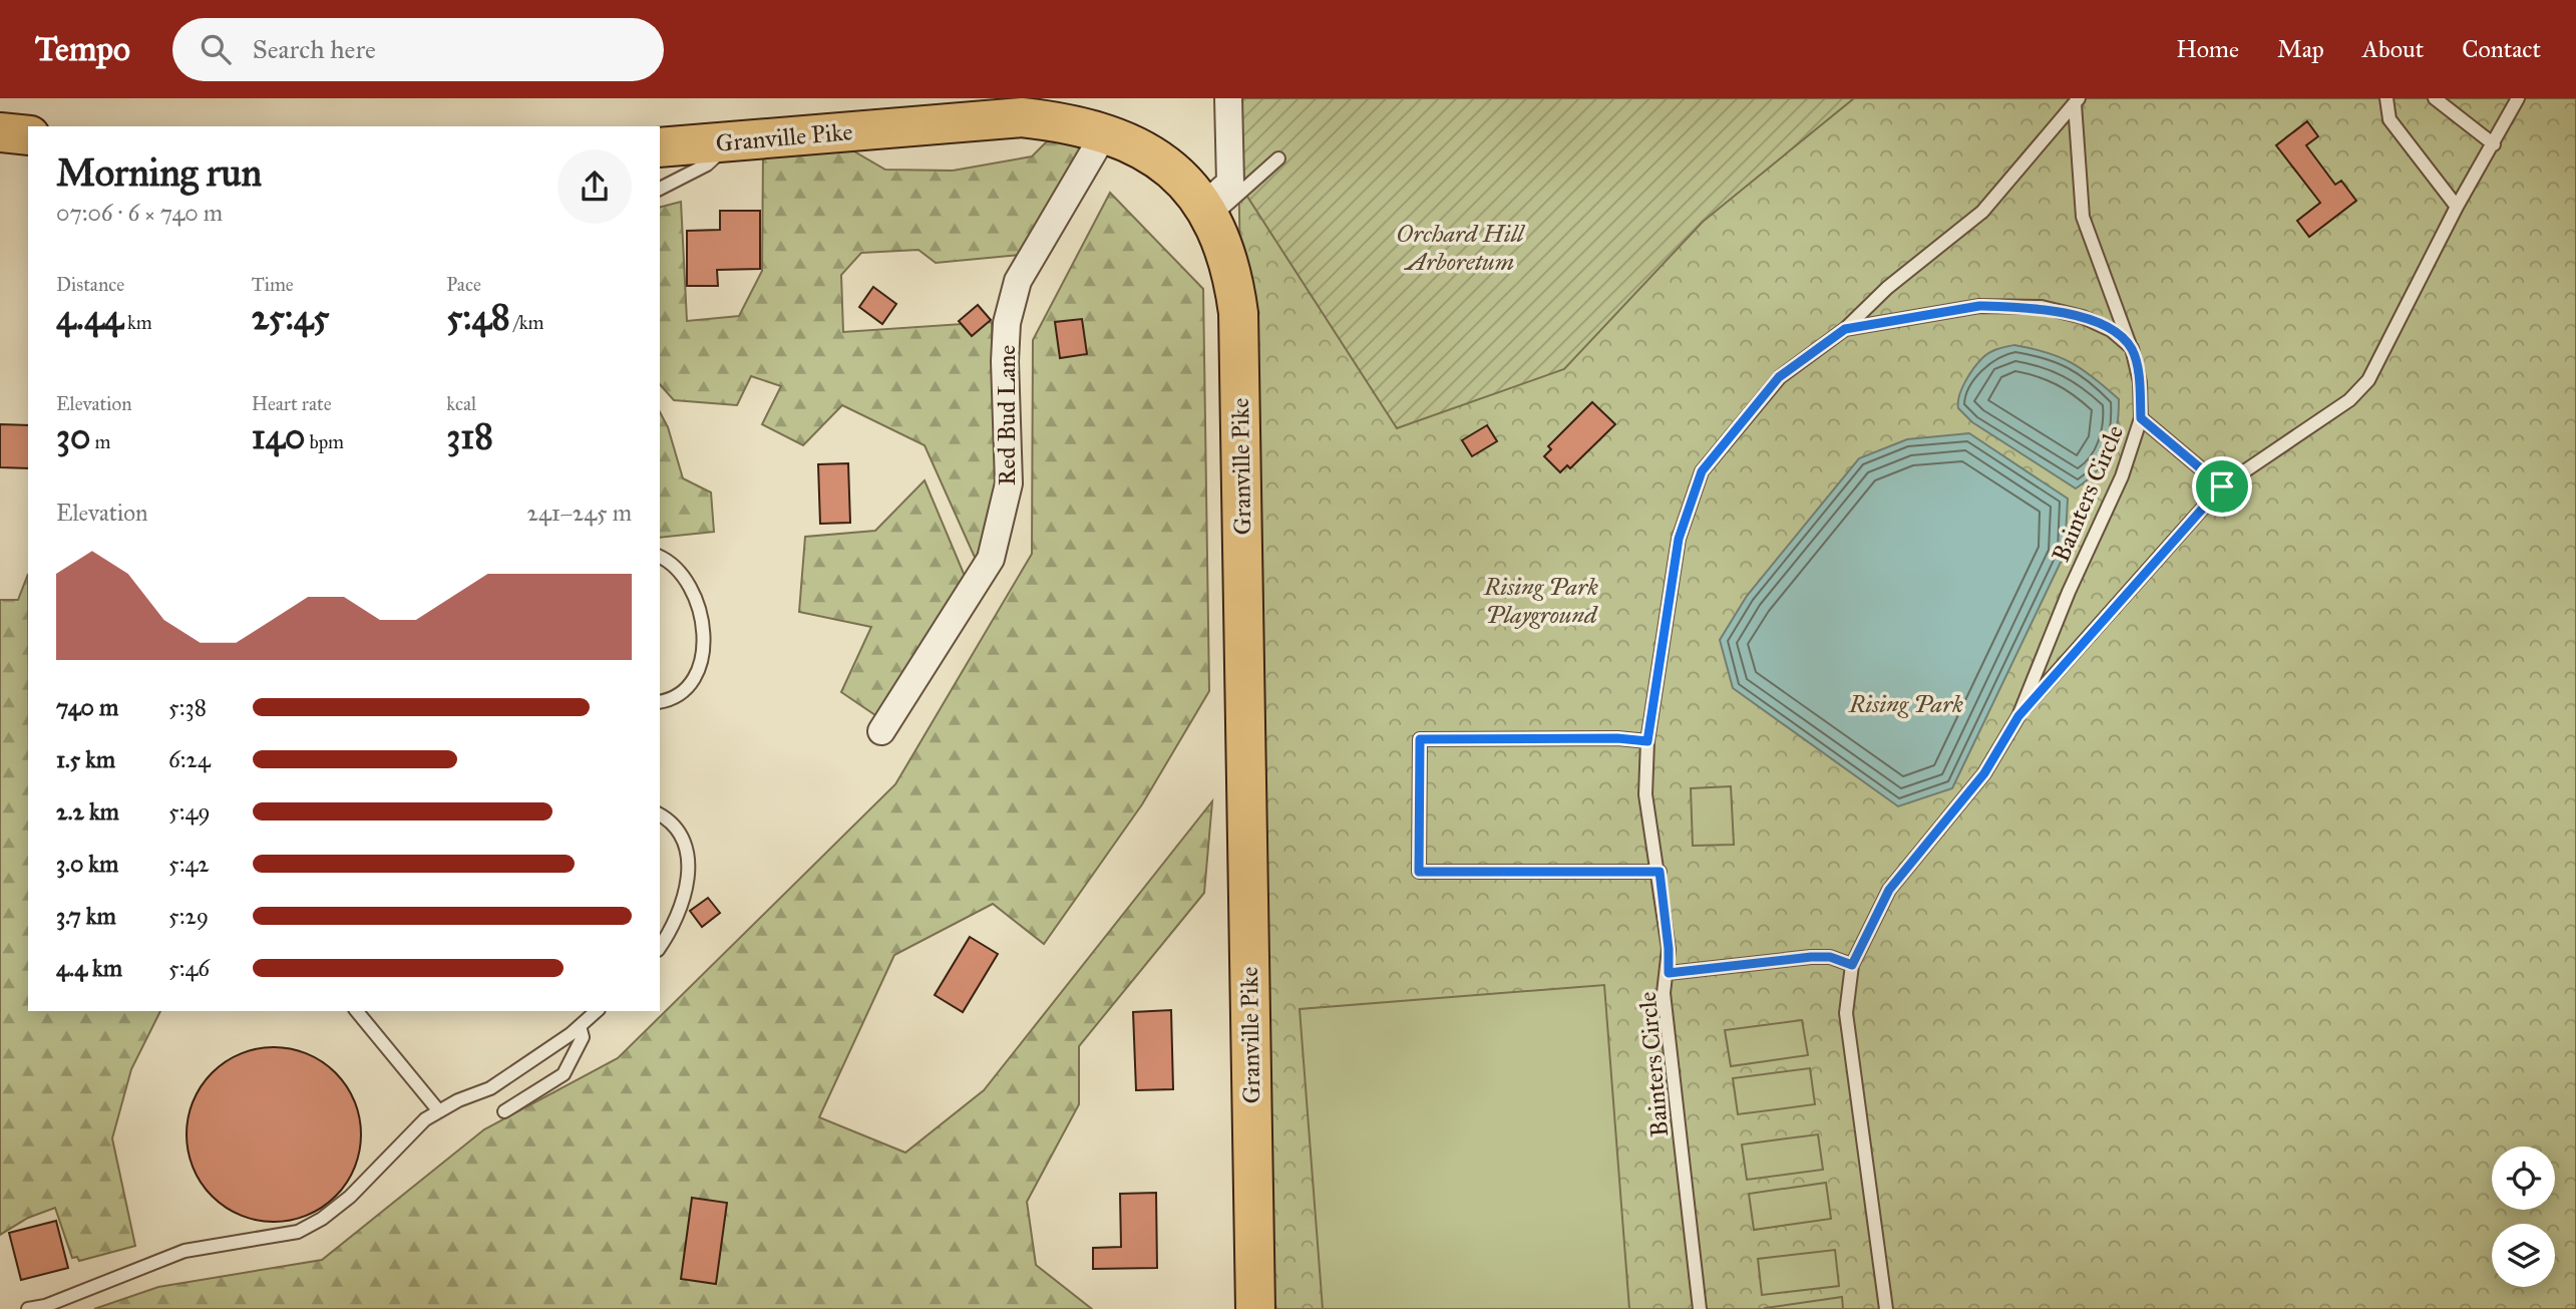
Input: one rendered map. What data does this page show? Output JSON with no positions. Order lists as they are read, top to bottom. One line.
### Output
{"streets":{"highway":["Granville Pike"],"street":["Red Bud Lane"],"lane":["Bainters Circle"]},"crossings":[["Granville Pike","Red Bud Lane"]],"parks":["Orchard Hill Arboretum","Rising Park Playground","Rising Park"],"page":{"header":"Tempo","search":"Search here","nav":["Home","Map","About","Contact"],"heading":["Morning run","07:06 · 6 × 740 m"],"stats":[["Distance","4.44 km"],["Time","25:45"],["Pace","5:48 /km"],["Elevation","30 m"],["Heart rate","140 bpm"],["kcal","318"]],"chart":["Elevation","241–245 m"],"list":[{"name":"740 m","note":"5:38"},{"name":"1.5 km","note":"6:24"},{"name":"2.2 km","note":"5:49"},{"name":"3.0 km","note":"5:42"},{"name":"3.7 km","note":"5:29"},{"name":"4.4 km","note":"5:46"}]}}
